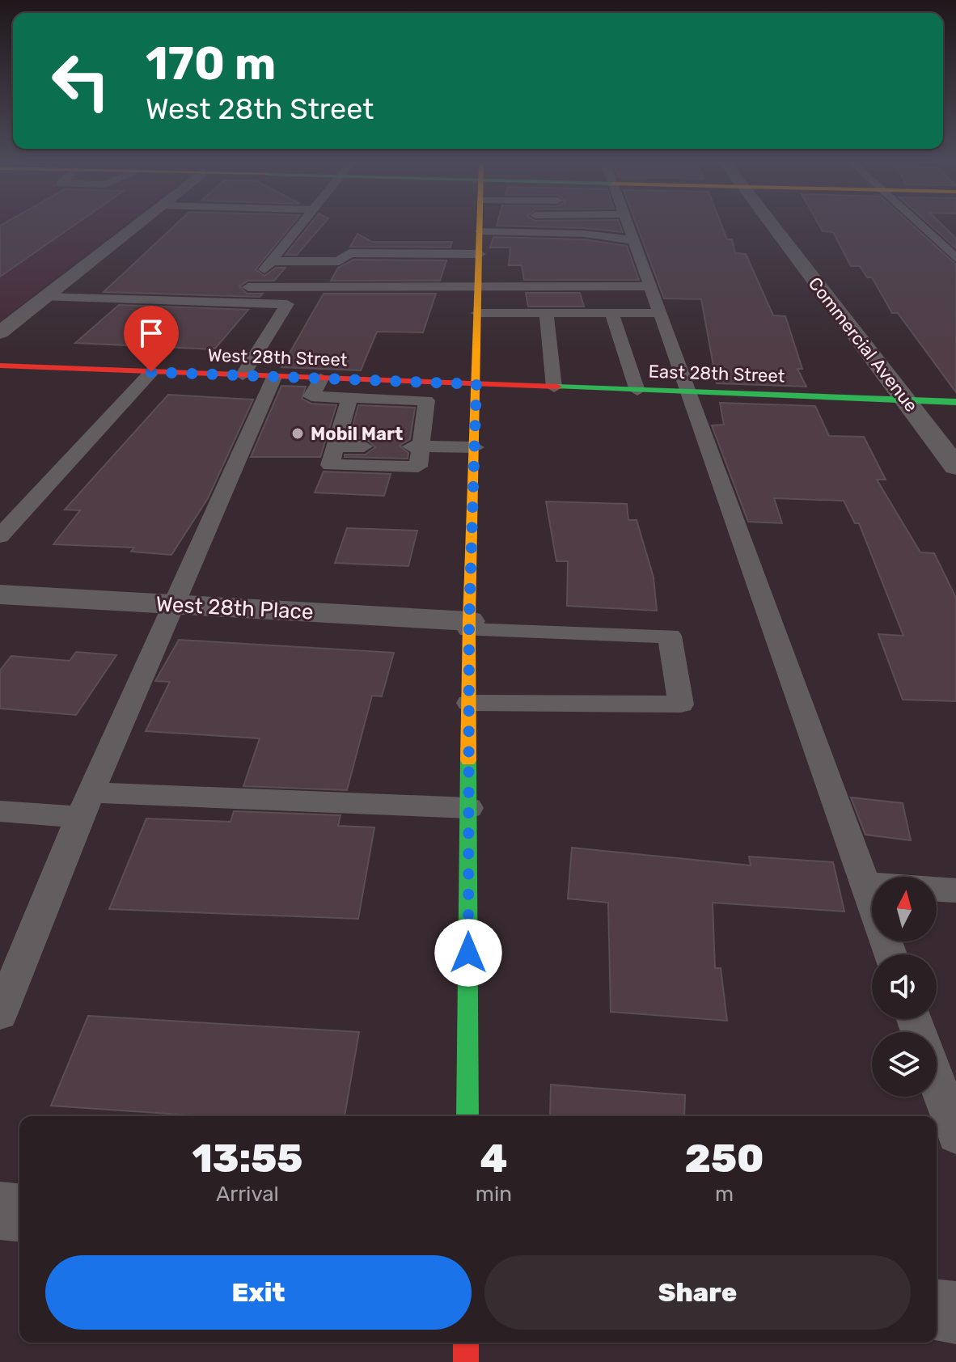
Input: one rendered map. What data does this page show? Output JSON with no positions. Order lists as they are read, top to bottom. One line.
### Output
{"streets":{"street":["Commercial Avenue","West 28th Street","East 28th Street","West 28th Place"]},"crossings":[["Commercial Avenue","East 28th Street"],["West 28th Street","East 28th Street"]],"places":["Mobil Mart"],"north":"top","page":{"turn":["170 m","West 28th Street"],"eta":["13:55","Arrival","4","min","250","m"],"buttons":["Exit","Share"]}}
